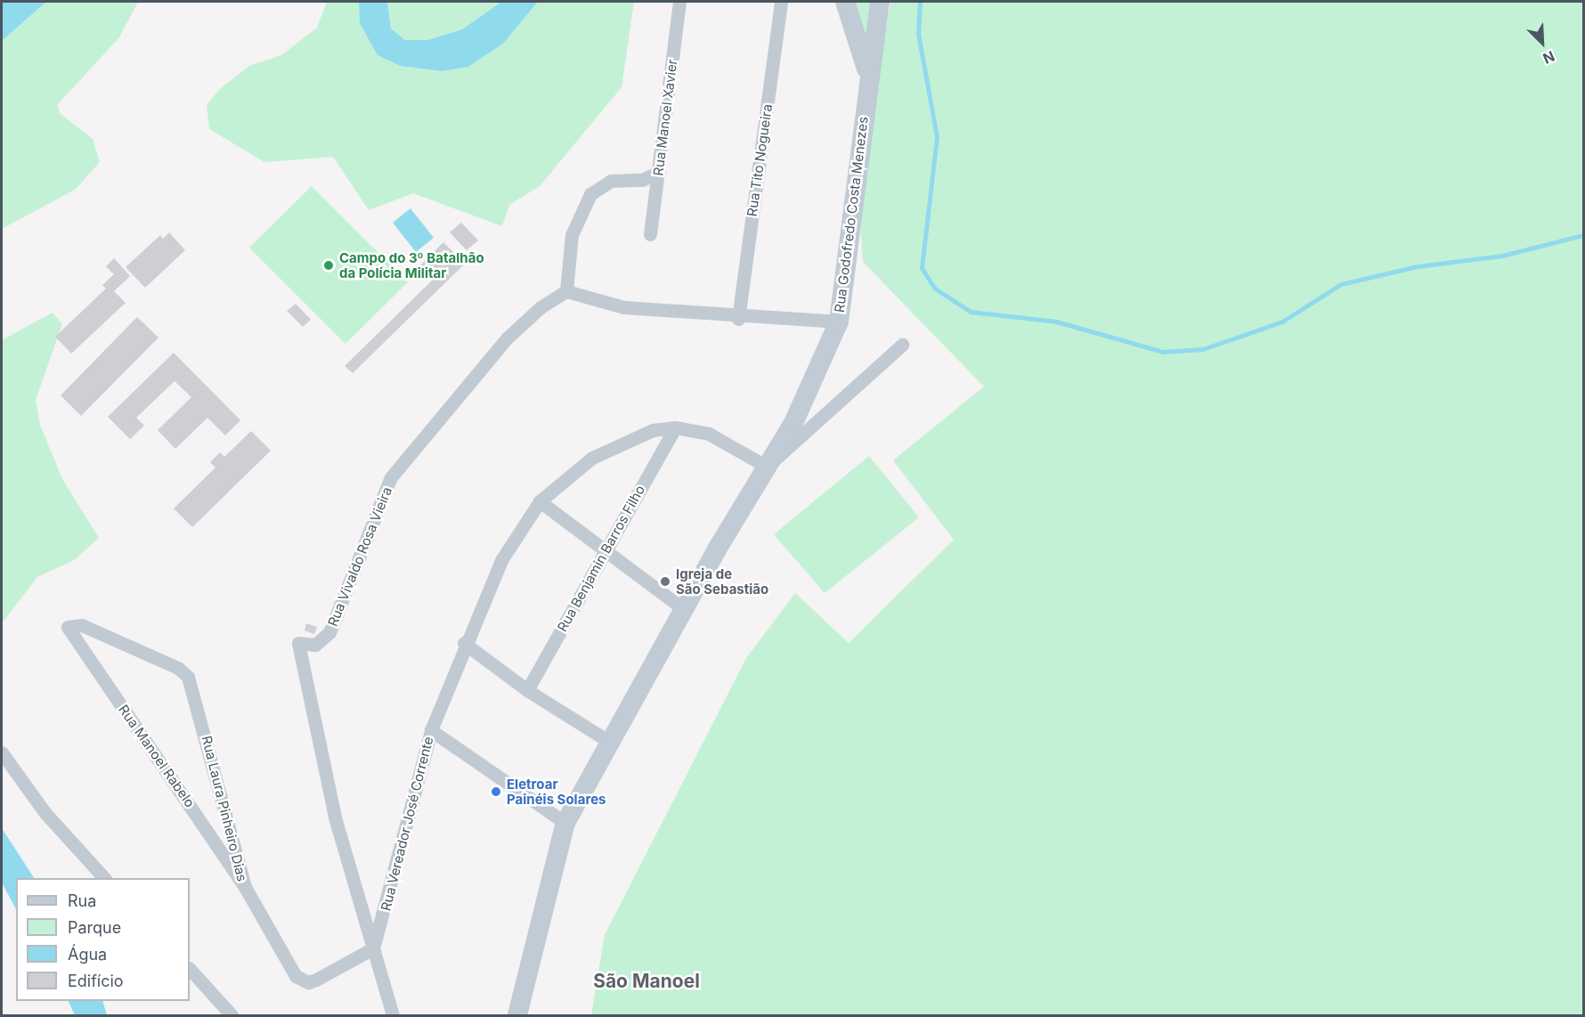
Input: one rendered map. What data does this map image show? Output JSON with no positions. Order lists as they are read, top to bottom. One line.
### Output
{"streets":{"main road":["Rua Godofredo Costa Menezes"],"street":["Rua Manoel Xavier","Rua Tito Nogueira","Rua Vivaldo Rosa Vieira","Rua Benjamin Barros Filho","Rua Manoel Rabelo","Rua Laura Pinheiro Dias","Rua Vereador José Corrente"]},"crossings":[["Rua Godofredo Costa Menezes","Rua Vereador José Corrente"],["Rua Vivaldo Rosa Vieira","Rua Laura Pinheiro Dias"],["Rua Vivaldo Rosa Vieira","Rua Vereador José Corrente"],["Rua Benjamin Barros Filho","Rua Vereador José Corrente"],["Rua Manoel Rabelo","Rua Laura Pinheiro Dias"],["Rua Laura Pinheiro Dias","Rua Vereador José Corrente"]],"districts":["São Manoel"],"places":["Campo do 3º Batalhão da Polícia Militar","Igreja de São Sebastião","Eletroar Painéis Solares"],"legend":["Rua","Parque","Água","Edifício"],"north":"bottom right"}
